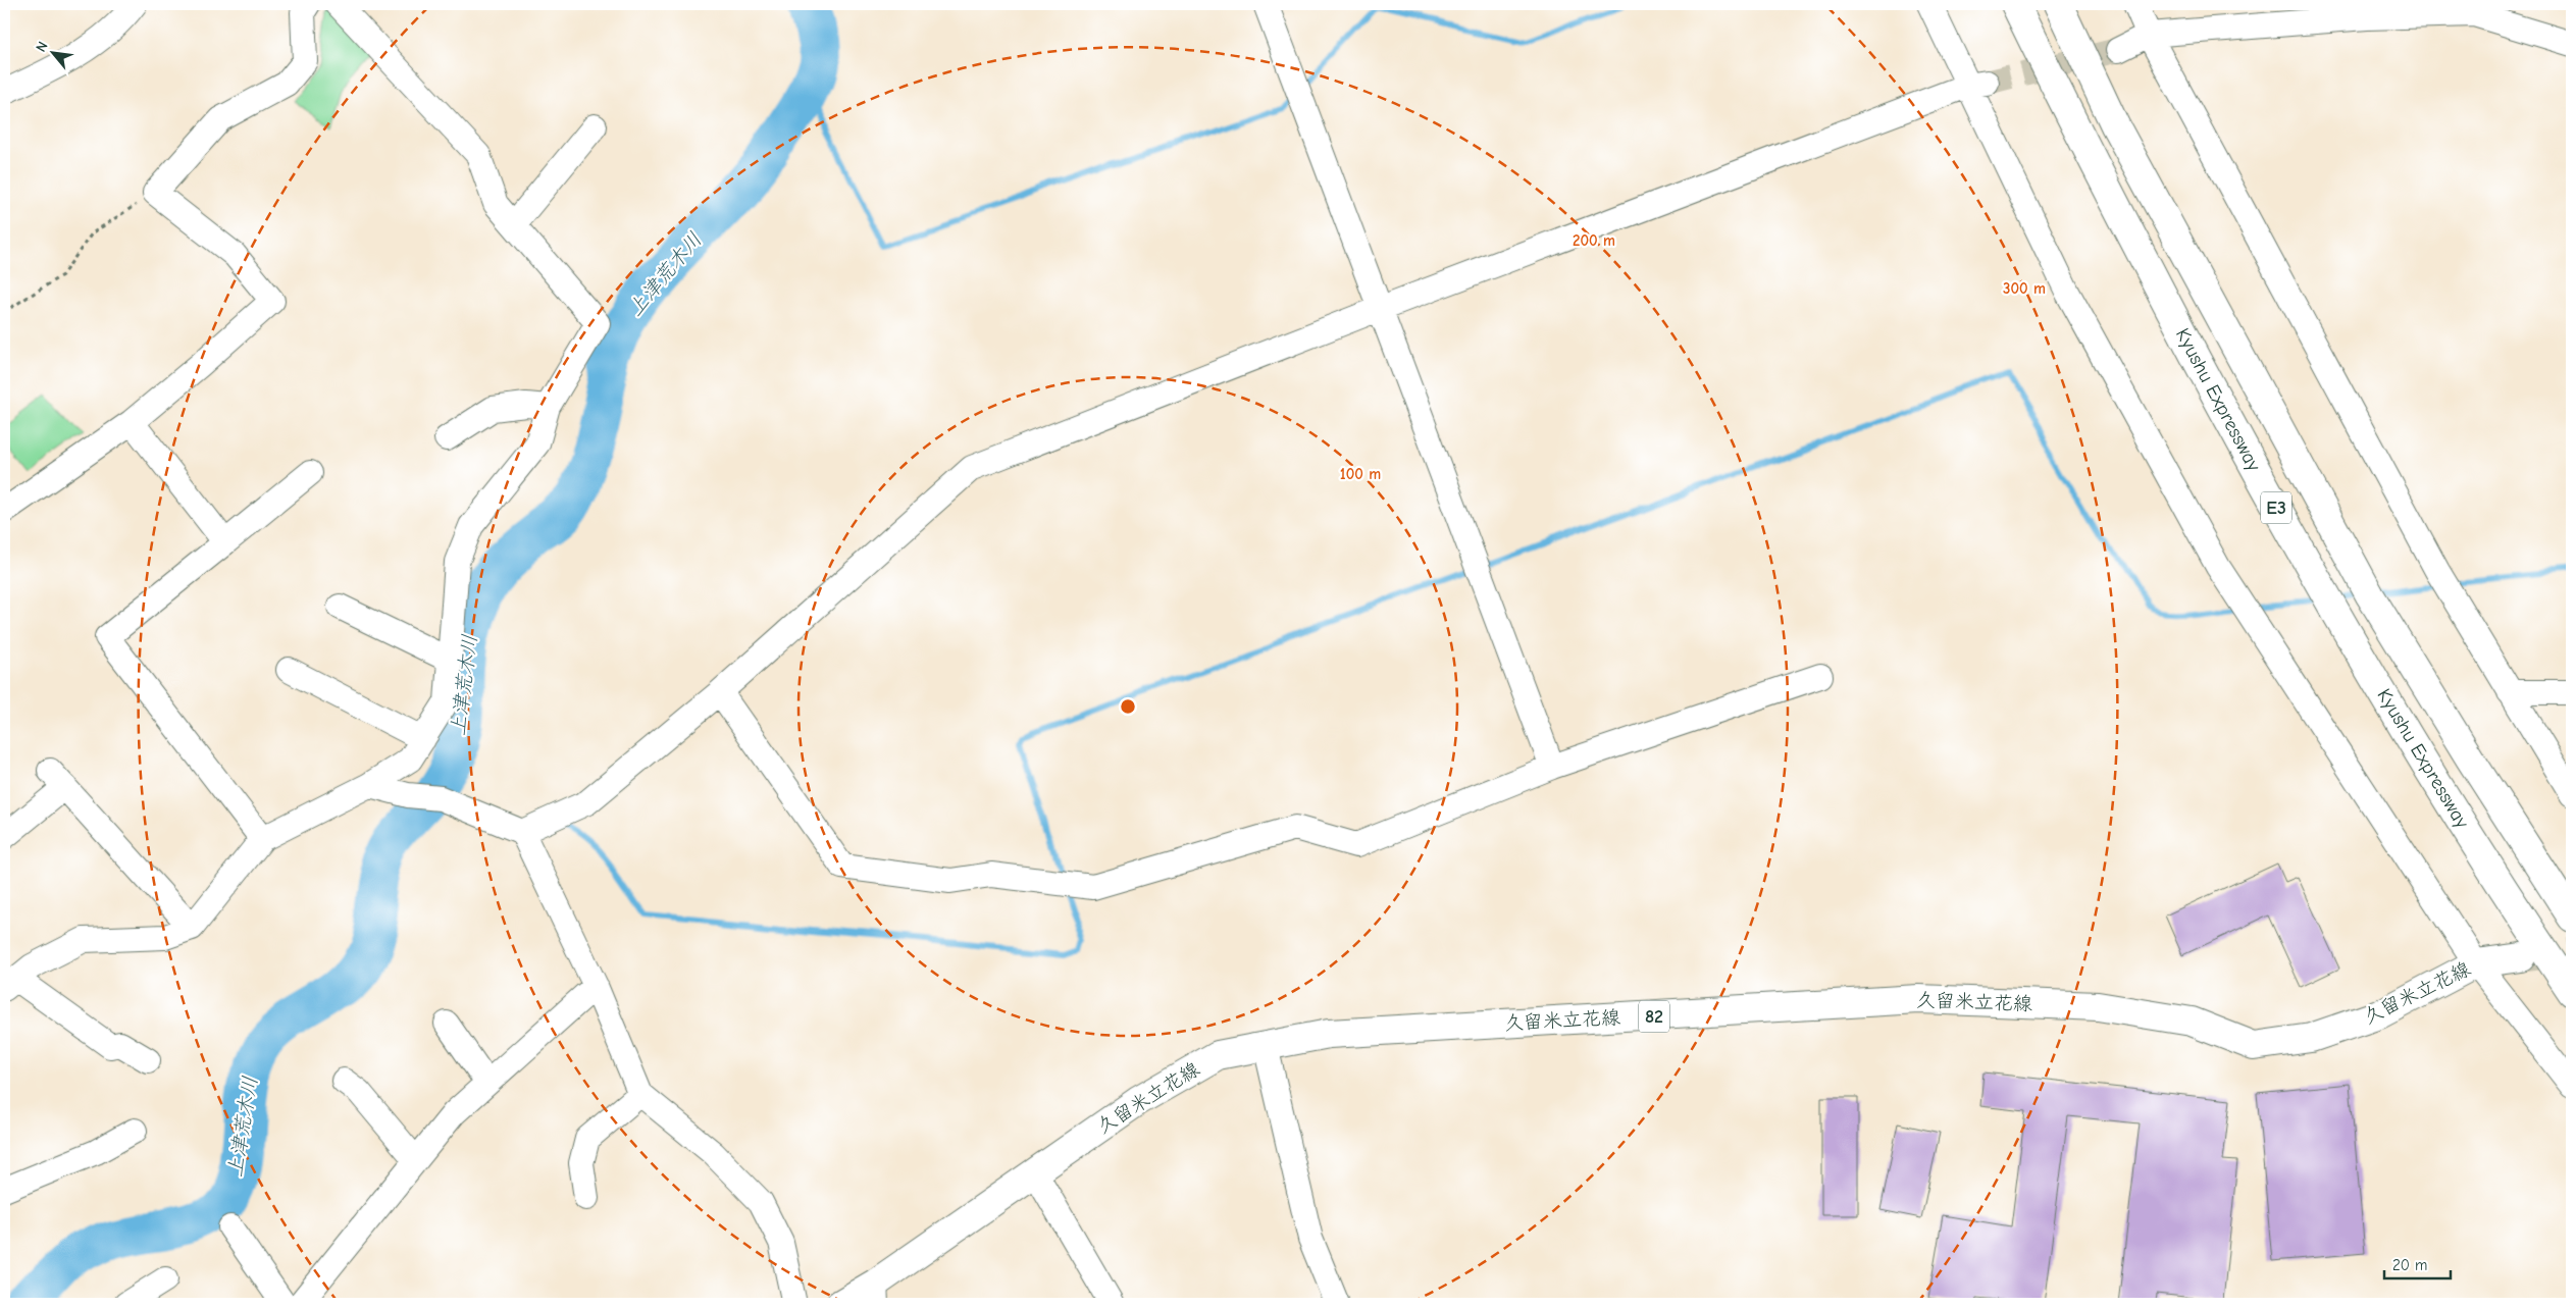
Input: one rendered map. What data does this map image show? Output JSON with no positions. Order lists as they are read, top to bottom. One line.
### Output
{"streets":{"main road":["Kyushu Expressway","E3","久留米立花線","82"]},"water":["上津荒木川"],"scale_bar":"20 m","north":"top left","rings":["200 m","300 m","100 m"]}
